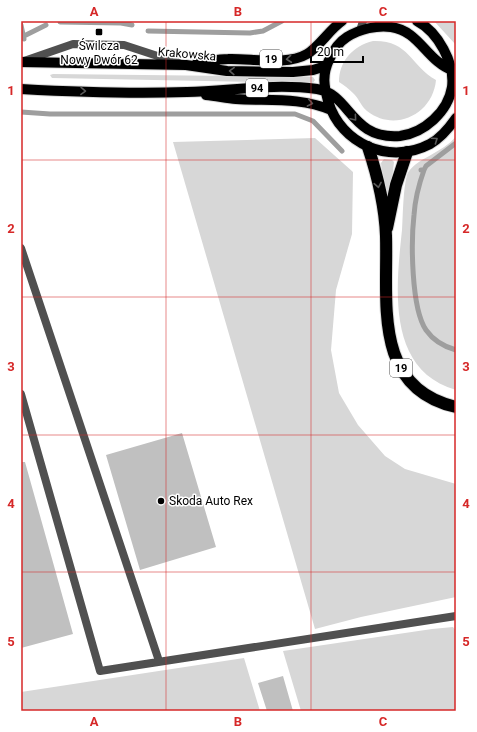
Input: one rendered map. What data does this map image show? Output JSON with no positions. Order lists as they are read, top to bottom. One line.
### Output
{"streets":{"highway":["19"],"main road":["Krakowska","94"]},"crossings":[["Krakowska","19"],["Krakowska","94"]],"places":{"transit":["Świlcza Nowy Dwór 62"],"other":["Skoda Auto Rex"]},"scale_bar":"20 m","grid":{"columns":["A","B","C"],"rows":["1","2","3","4","5"]}}
